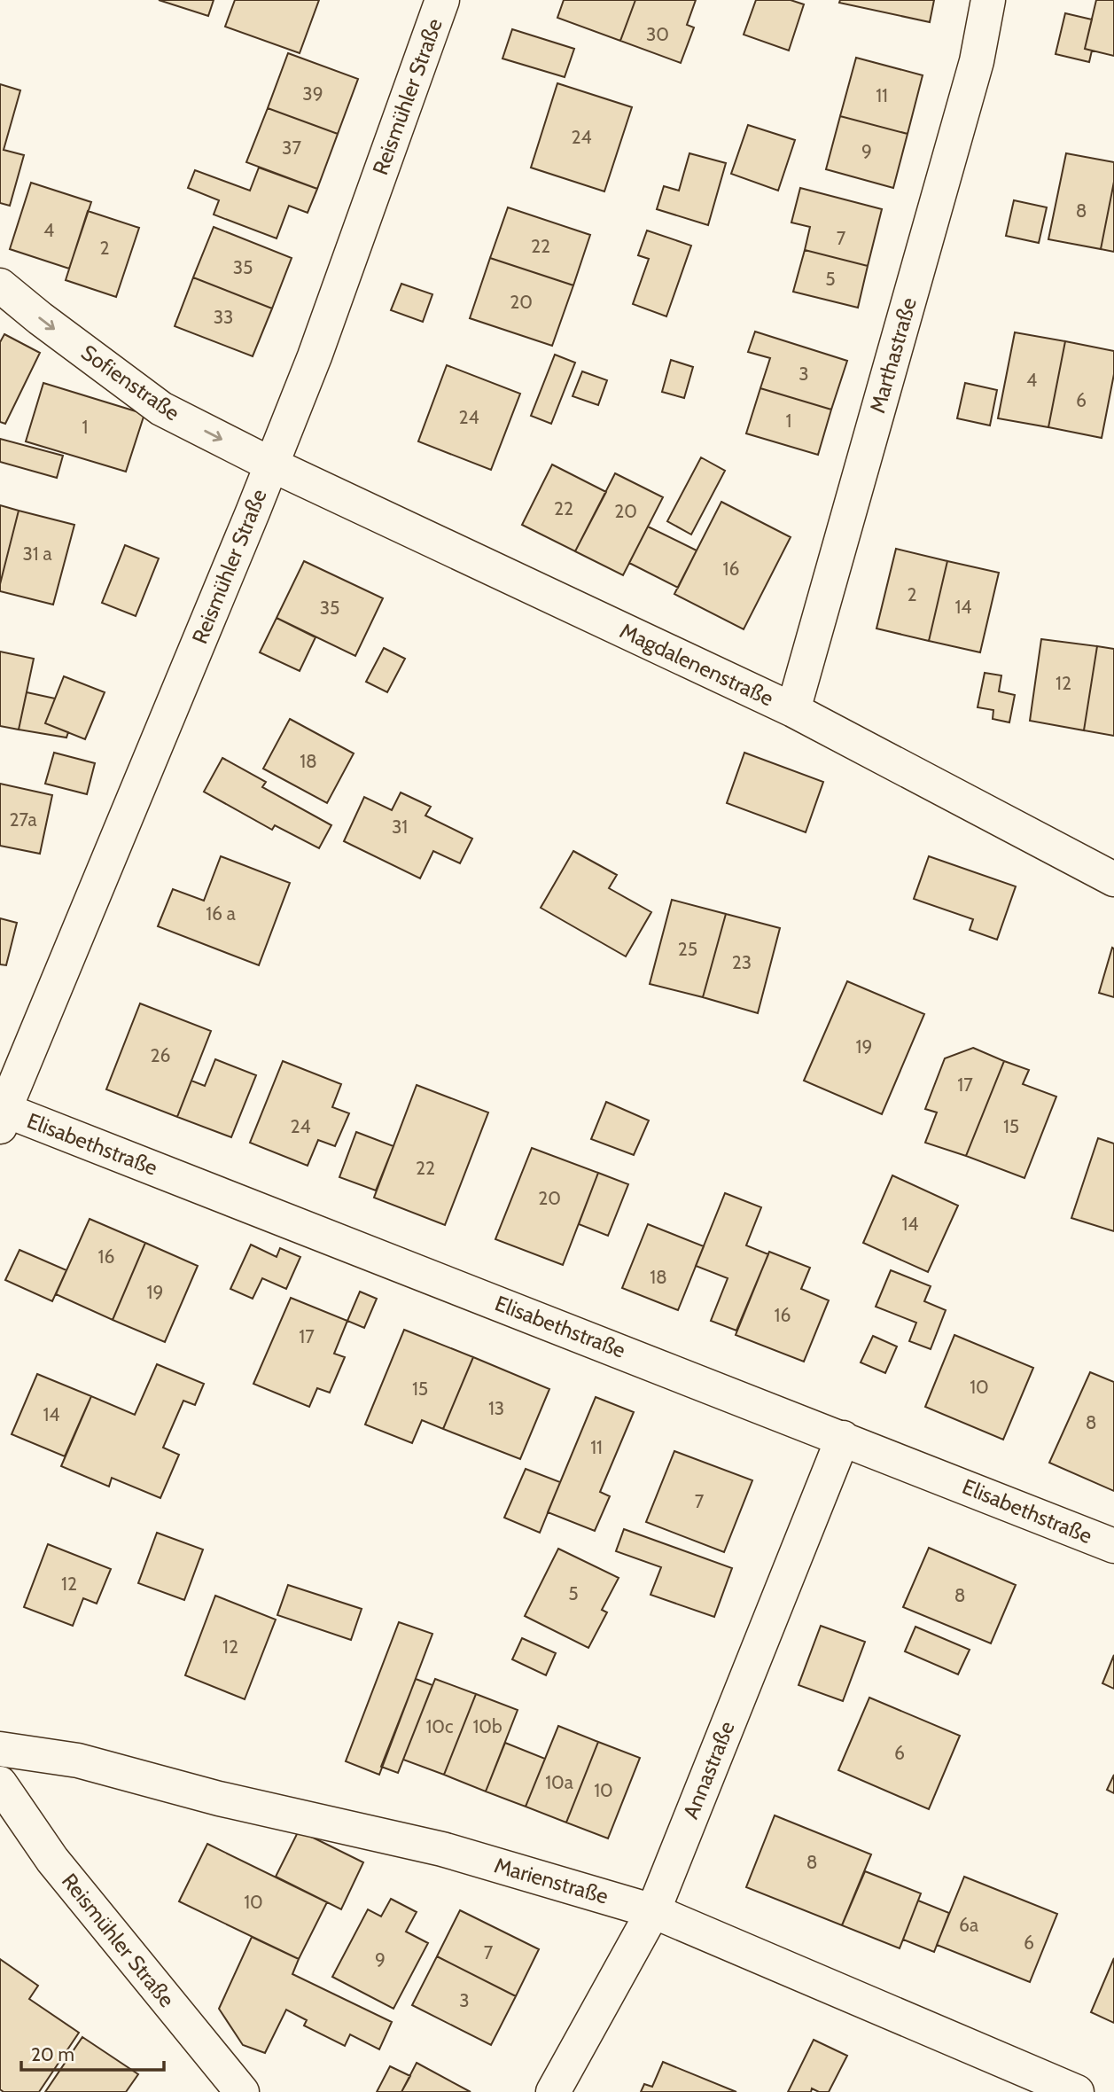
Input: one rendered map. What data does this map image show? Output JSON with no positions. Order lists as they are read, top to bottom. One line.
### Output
{"streets":{"street":["Reismühler Straße","Marthastraße","Sofienstraße","Magdalenenstraße","Elisabethstraße","Annastraße","Marienstraße"]},"crossings":[["Reismühler Straße","Sofienstraße"],["Reismühler Straße","Magdalenenstraße"],["Reismühler Straße","Elisabethstraße"],["Marthastraße","Magdalenenstraße"],["Sofienstraße","Magdalenenstraße"],["Elisabethstraße","Annastraße"],["Annastraße","Marienstraße"]],"one_way":["Sofienstraße"],"house_numbers":["30","39","11","24","37","9","8","4","7","22","2","35","5","20","33","3","4","6","24","1","1","22","20","31 a","16","2","14","35","12","18","27a","31","16 a","25","23","19","26","17","24","15","22","20","14","16","18","19","16","17","10","15","13","14","8","11","7","12","5","8","12","10c","10b","6","10a","10","8","10","6a","6","7","9","3"],"scale_bar":"20 m"}
